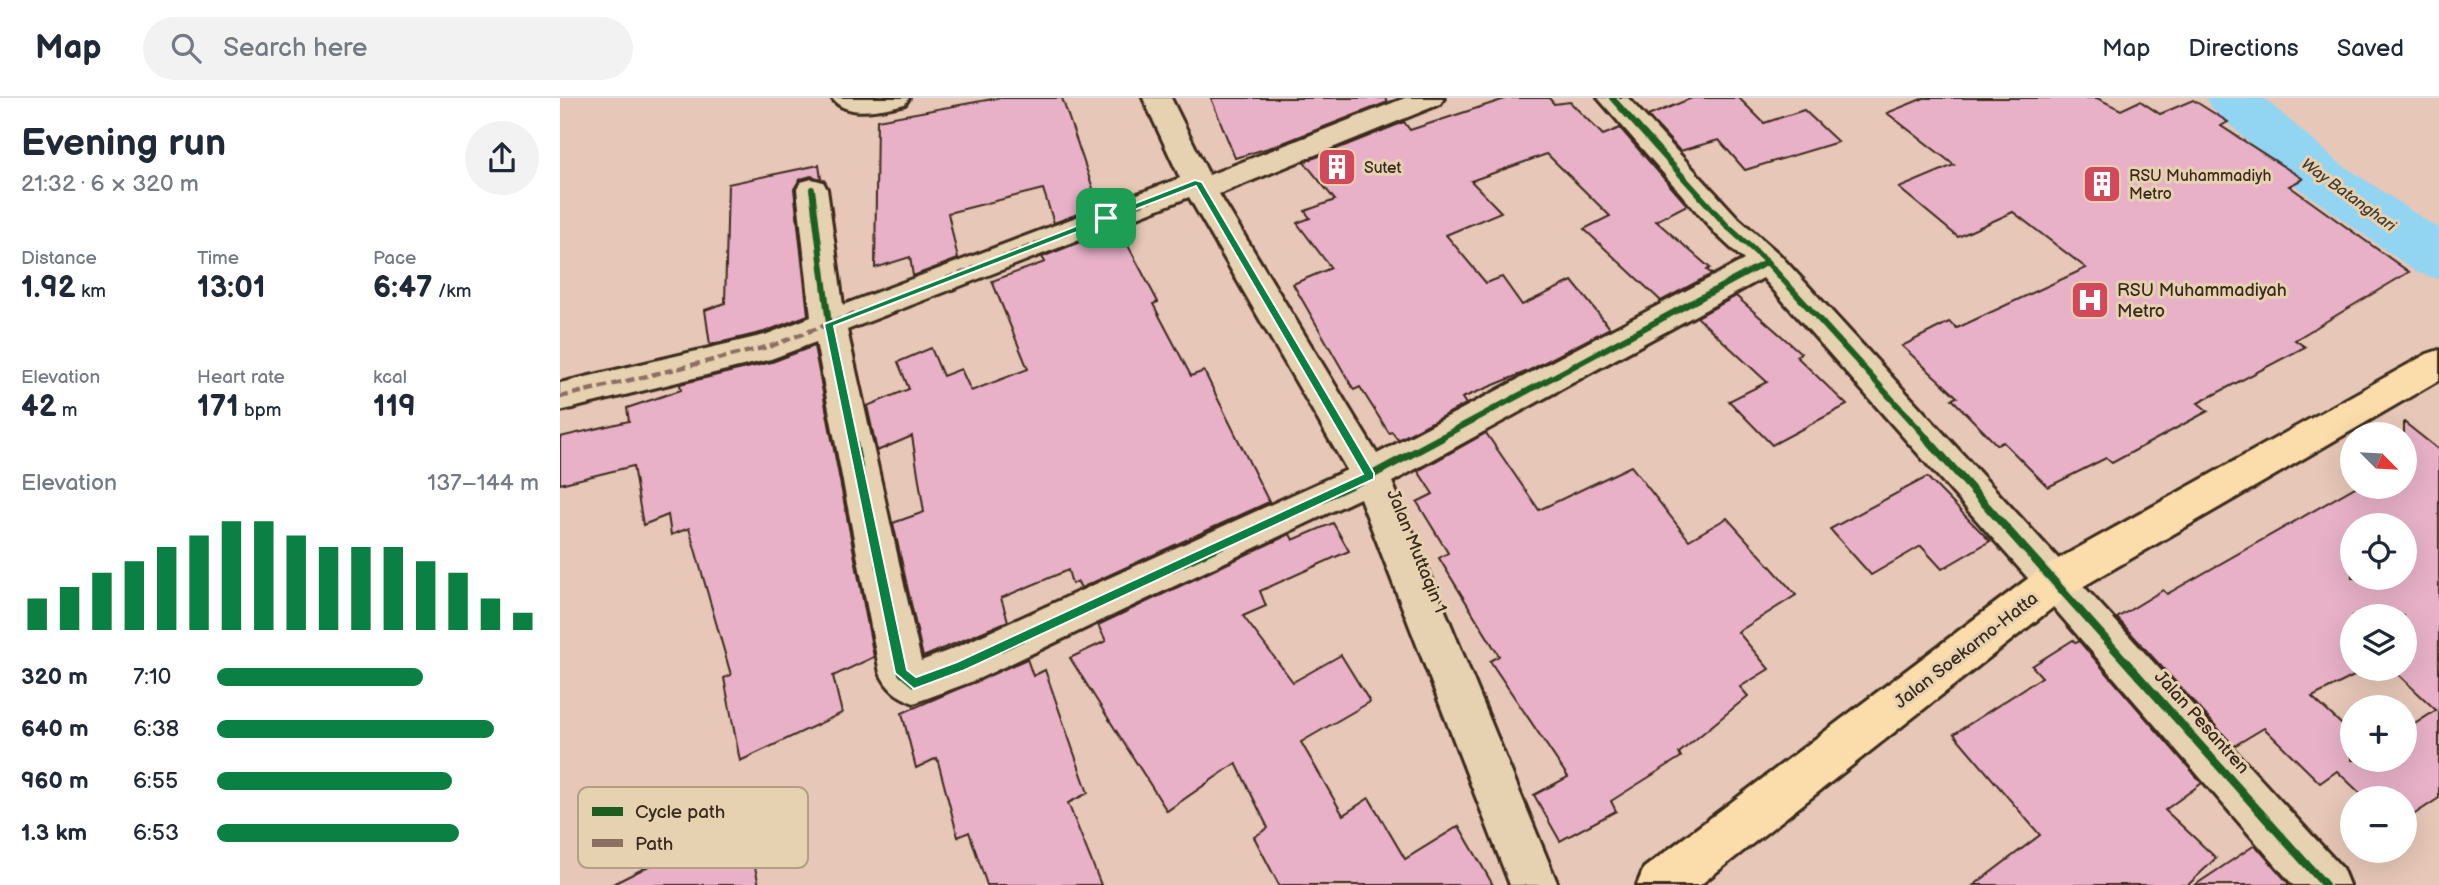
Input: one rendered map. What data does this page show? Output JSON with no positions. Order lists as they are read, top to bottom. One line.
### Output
{"streets":{"main road":["Jalan Soekarno-Hatta"],"street":["Jalan Muttaqin 1","Jalan Pesantren"]},"crossings":[["Jalan Soekarno-Hatta","Jalan Pesantren"]],"water":["Way Batanghari"],"places":{"building":["Sutet","RSU Muhammadiyh Metro"],"hospital":["RSU Muhammadiyah Metro"]},"legend":["Cycle path","Path"],"north":"bottom right","page":{"header":"Map","search":"Search here","nav":["Map","Directions","Saved"],"heading":["Evening run","21:32 · 6 × 320 m"],"stats":[["Distance","1.92 km"],["Time","13:01"],["Pace","6:47 /km"],["Elevation","42 m"],["Heart rate","171 bpm"],["kcal","119"]],"map_buttons":["+","−"],"chart":["Elevation","137–144 m"],"list":[{"name":"320 m","note":"7:10"},{"name":"640 m","note":"6:38"},{"name":"960 m","note":"6:55"},{"name":"1.3 km","note":"6:53"}]}}
